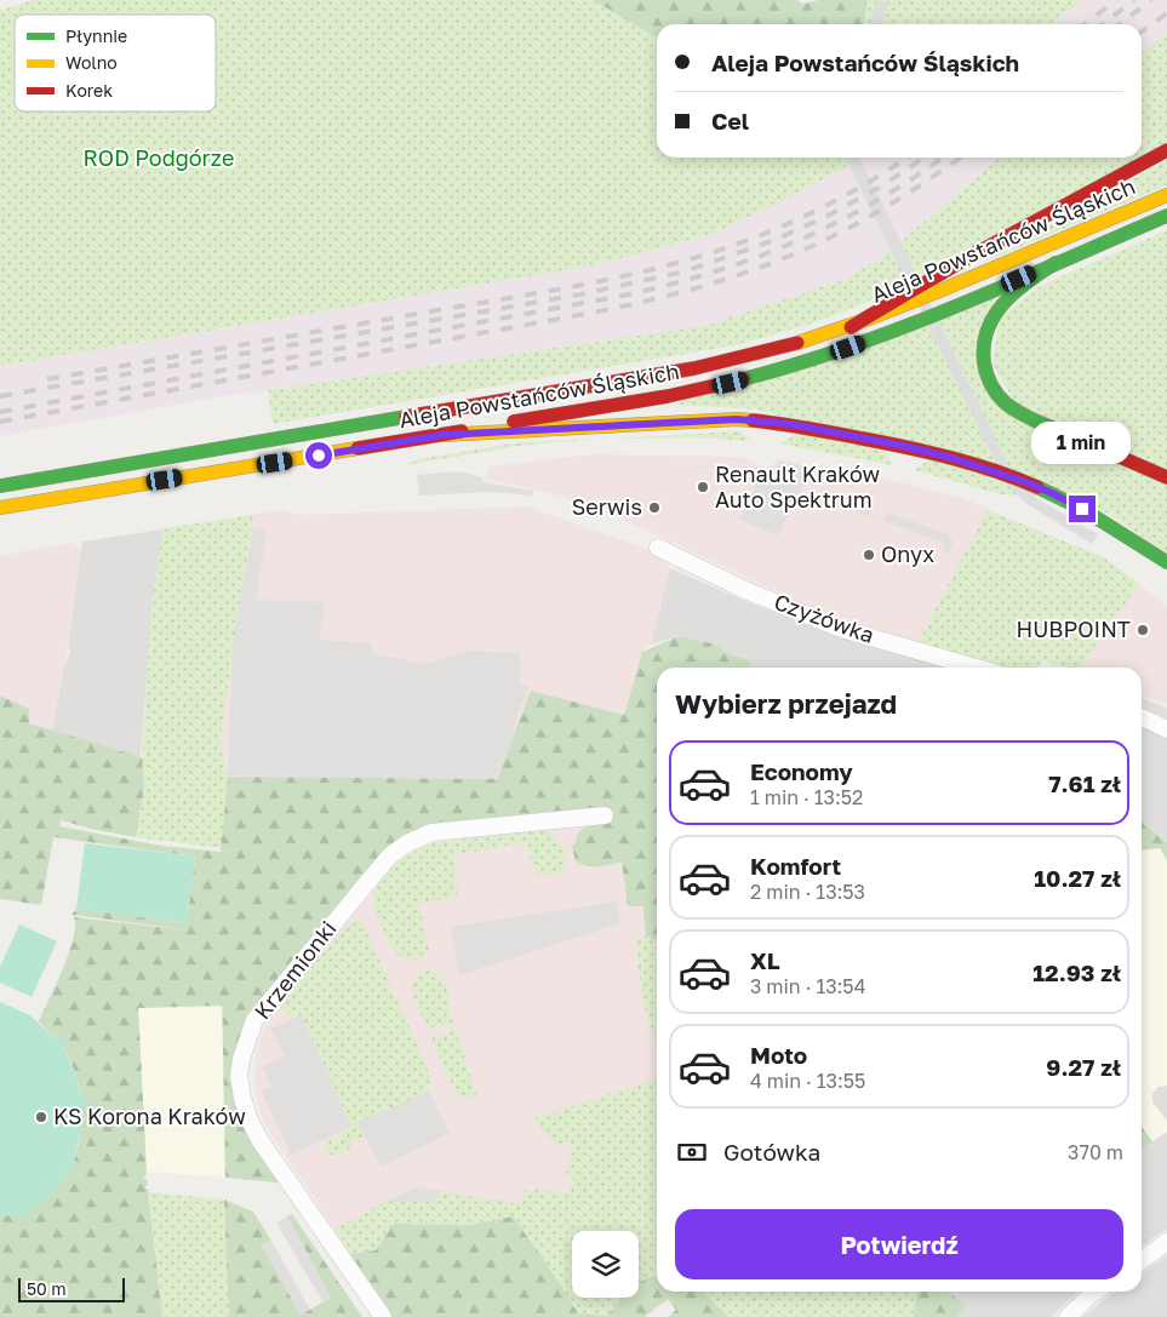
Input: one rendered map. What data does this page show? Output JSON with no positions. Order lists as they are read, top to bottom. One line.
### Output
{"streets":{"main road":["Aleja Powstańców Śląskich"],"street":["Czyżówka","Krzemionki"]},"parks":["ROD Podgórze"],"places":["Renault Kraków Auto Spektrum","Serwis","Onyx","HUBPOINT","KS Korona Kraków"],"legend":["Płynnie","Wolno","Korek"],"scale_bar":"50 m","page":{"banner":["Aleja Powstańców Śląskich","Cel"],"bubble":"1 min","heading":"Wybierz przejazd","list":[{"name":"Economy","note":"1 min · 13:52","value":"7.61 zł"},{"name":"Komfort","note":"2 min · 13:53","value":"10.27 zł"},{"name":"XL","note":"3 min · 13:54","value":"12.93 zł"},{"name":"Moto","note":"4 min · 13:55","value":"9.27 zł"}],"pay":["Gotówka","370 m"],"buttons":"Potwierdź","scale":"50 m"}}
